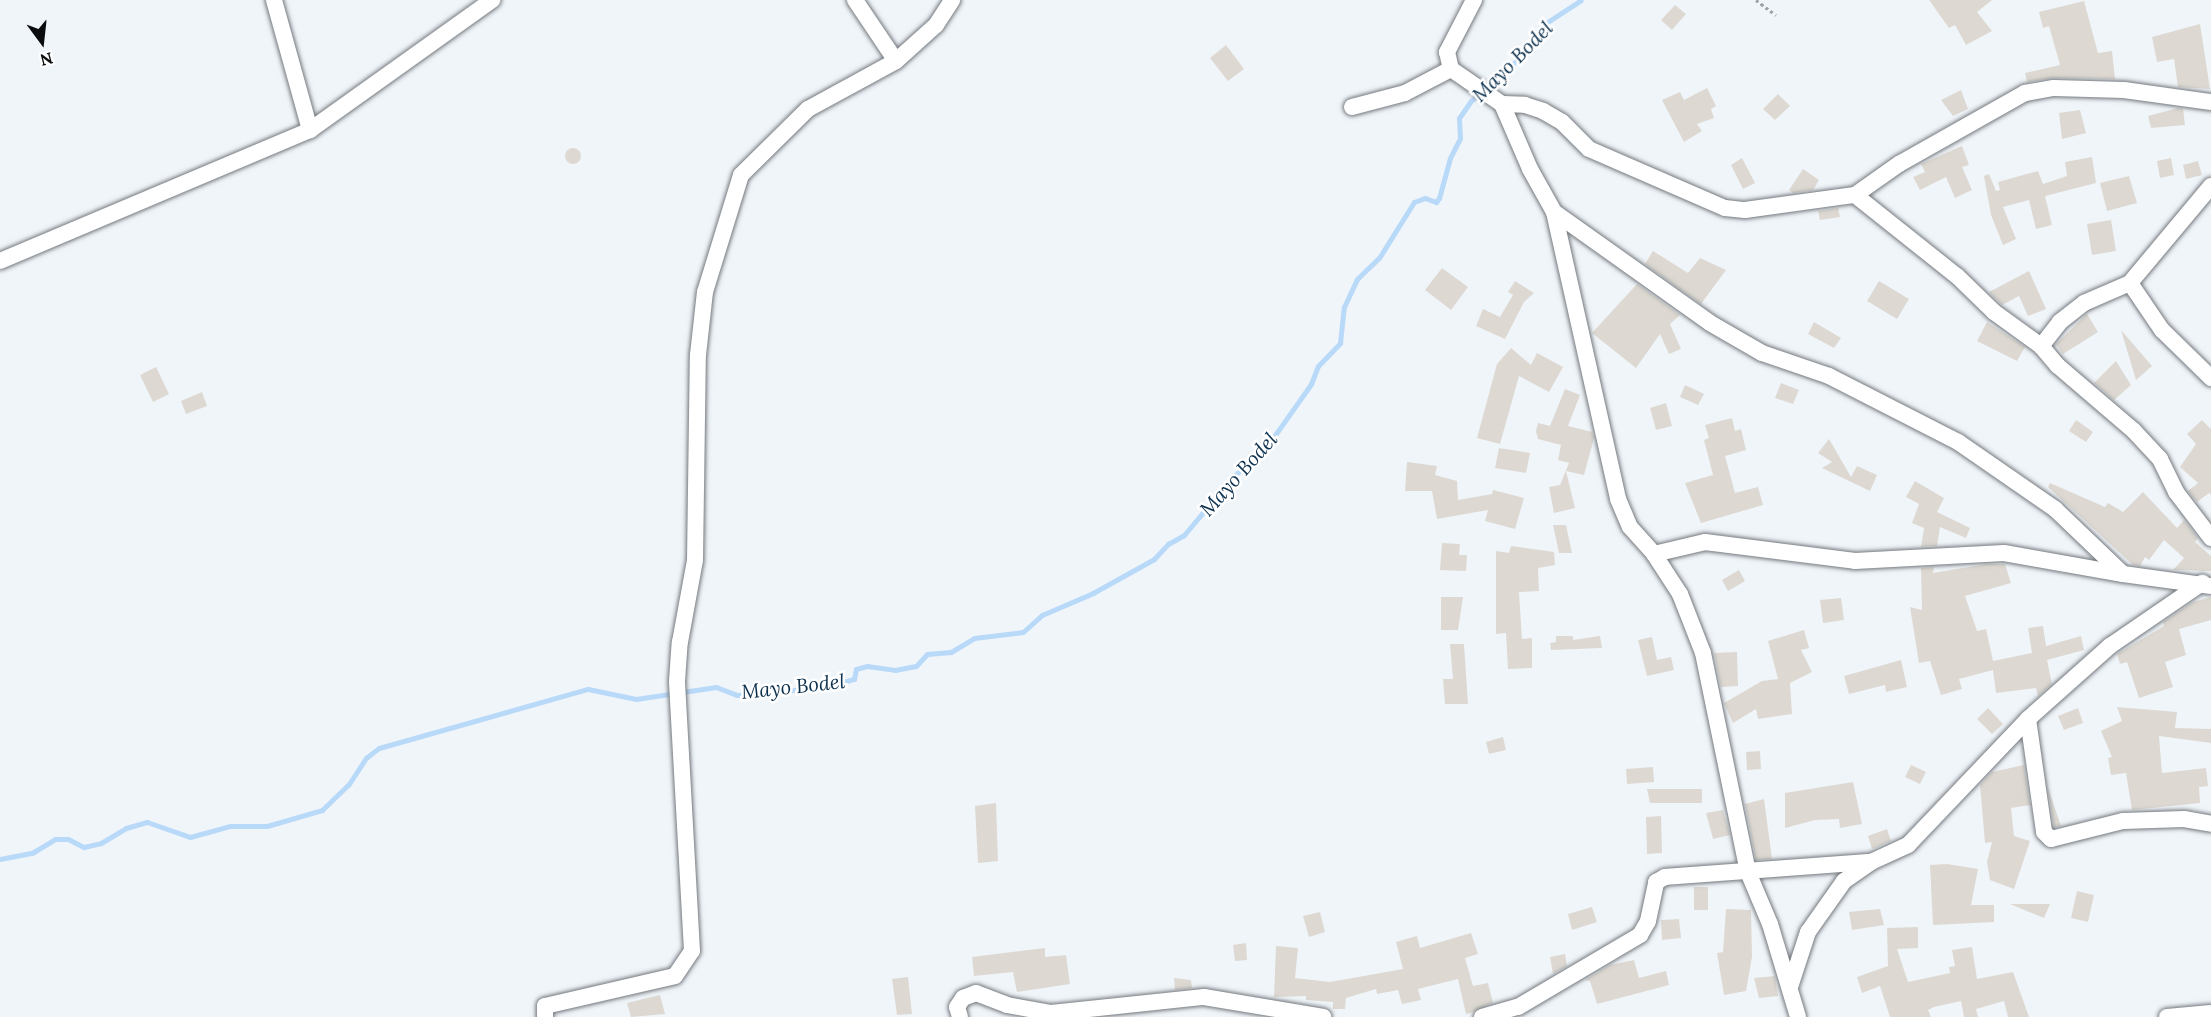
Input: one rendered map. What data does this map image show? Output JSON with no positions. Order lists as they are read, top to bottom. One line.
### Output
{"water":["Mayo Bodel"],"north":"bottom"}
